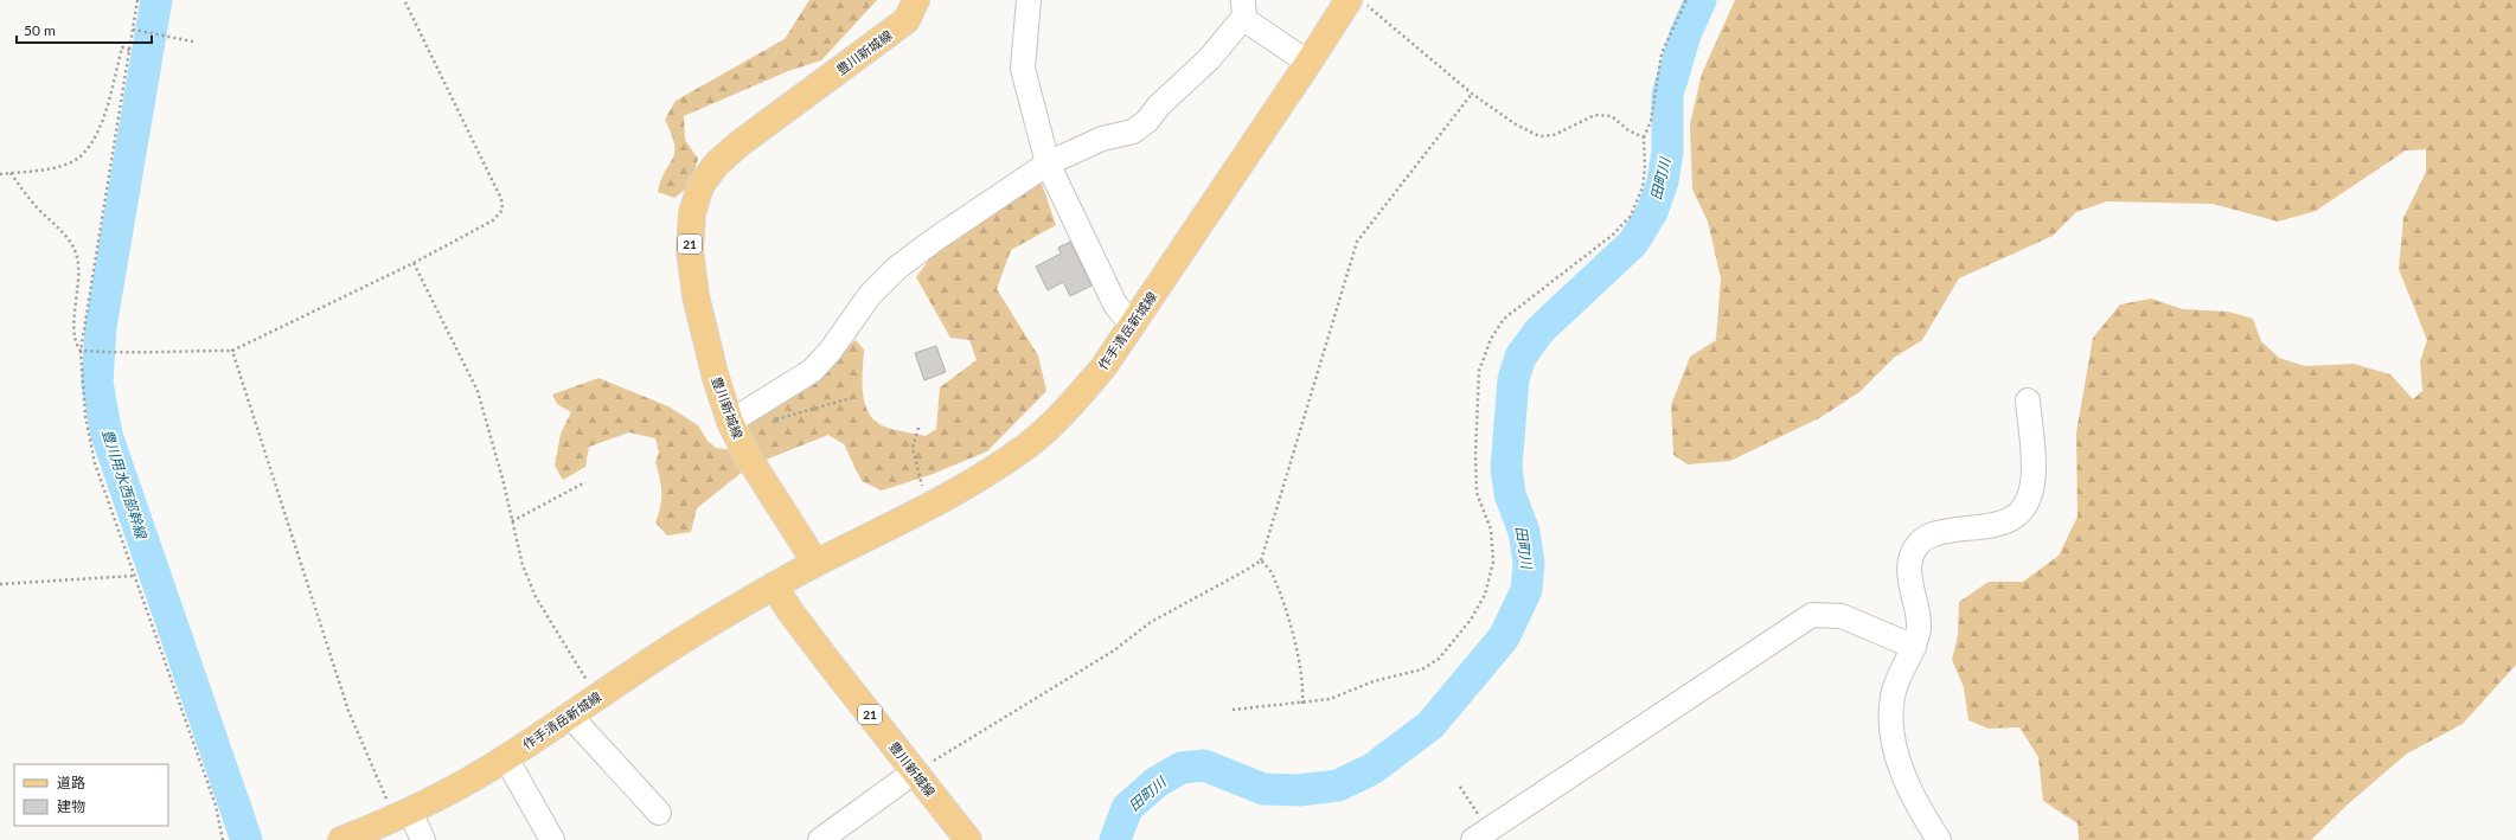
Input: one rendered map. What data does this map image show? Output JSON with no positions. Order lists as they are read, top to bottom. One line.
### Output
{"streets":{"main road":["豊川新城線","21","作手清岳新城線"]},"crossings":[["豊川新城線","作手清岳新城線"]],"water":["田町川","豊川用水西部幹線"],"legend":["道路","建物"],"scale_bar":"50 m"}
